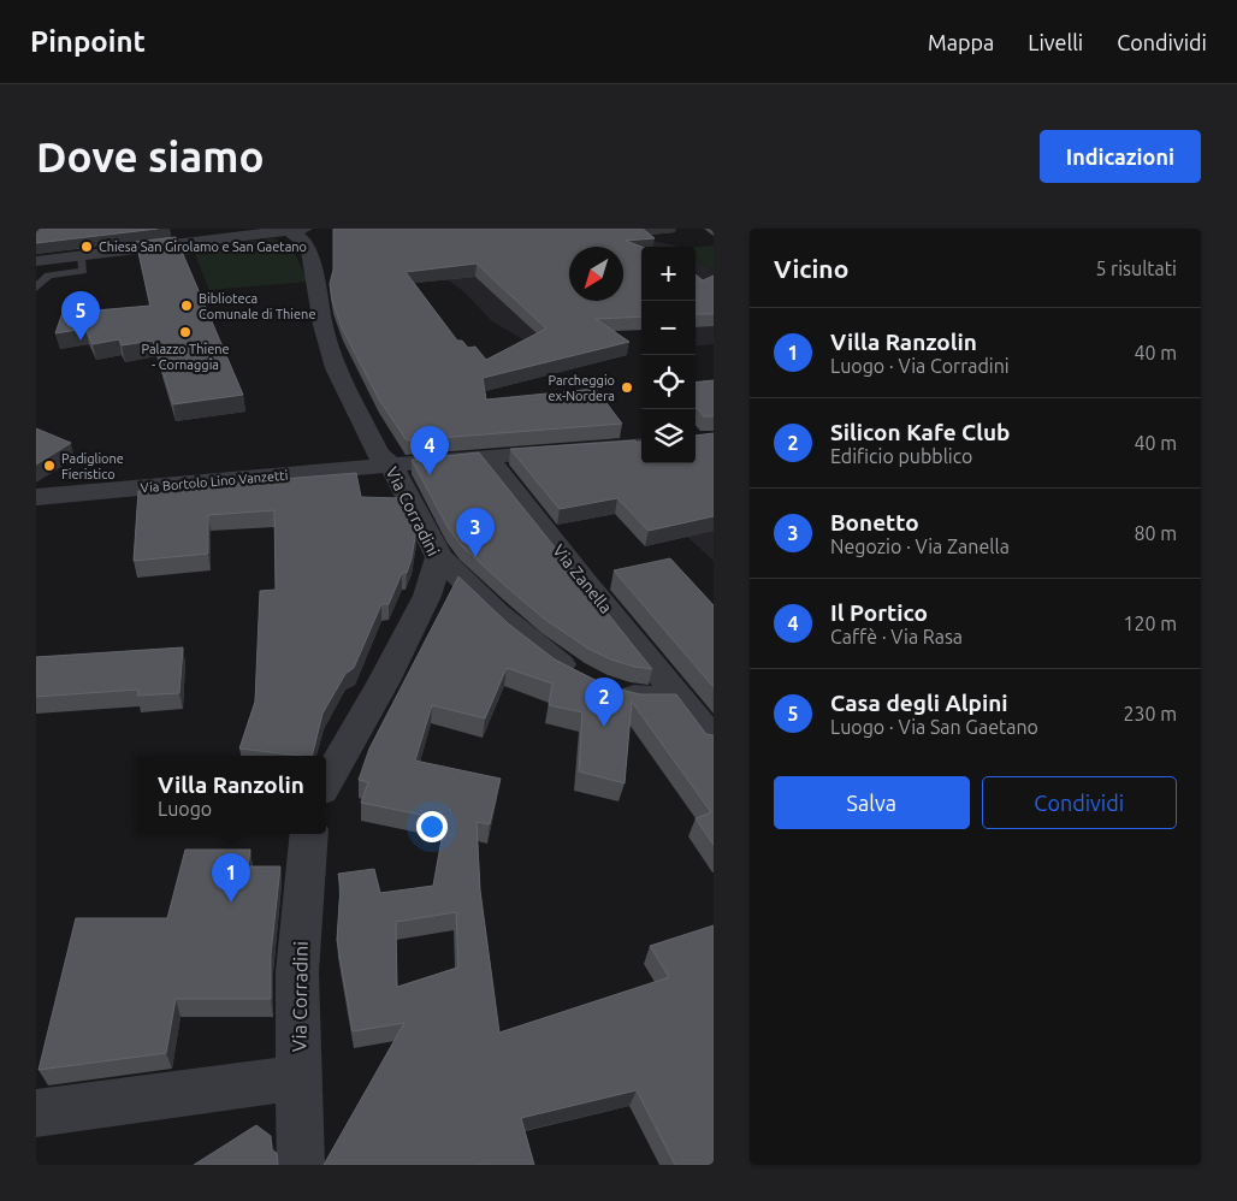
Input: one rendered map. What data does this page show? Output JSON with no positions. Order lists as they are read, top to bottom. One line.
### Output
{"streets":{"street":["Via Bortolo Lino Vanzetti","Via Corradini","Via Zanella"]},"crossings":[["Via Bortolo Lino Vanzetti","Via Corradini"],["Via Bortolo Lino Vanzetti","Via Zanella"]],"places":["Chiesa San Girolamo e San Gaetano","Biblioteca Comunale di Thiene","Palazzo Thiene - Cornaggia","Parcheggio ex-Nordera","Padiglione Fieristico"],"north":"bottom left","page":{"header":"Pinpoint","nav":["Mappa","Livelli","Condividi"],"buttons":["Indicazioni",["Salva","Condividi"]],"title":"Dove siamo","heading":["Vicino","5 risultati"],"map_buttons":["+","−"],"pins":["5","4","3","2","1"],"list":[{"mark":"1","name":"Villa Ranzolin","note":"Luogo · Via Corradini","value":"40 m"},{"mark":"2","name":"Silicon Kafe Club","note":"Edificio pubblico","value":"40 m"},{"mark":"3","name":"Bonetto","note":"Negozio · Via Zanella","value":"80 m"},{"mark":"4","name":"Il Portico","note":"Caffè · Via Rasa","value":"120 m"},{"mark":"5","name":"Casa degli Alpini","note":"Luogo · Via San Gaetano","value":"230 m"}],"popup":["Villa Ranzolin","Luogo"]}}
